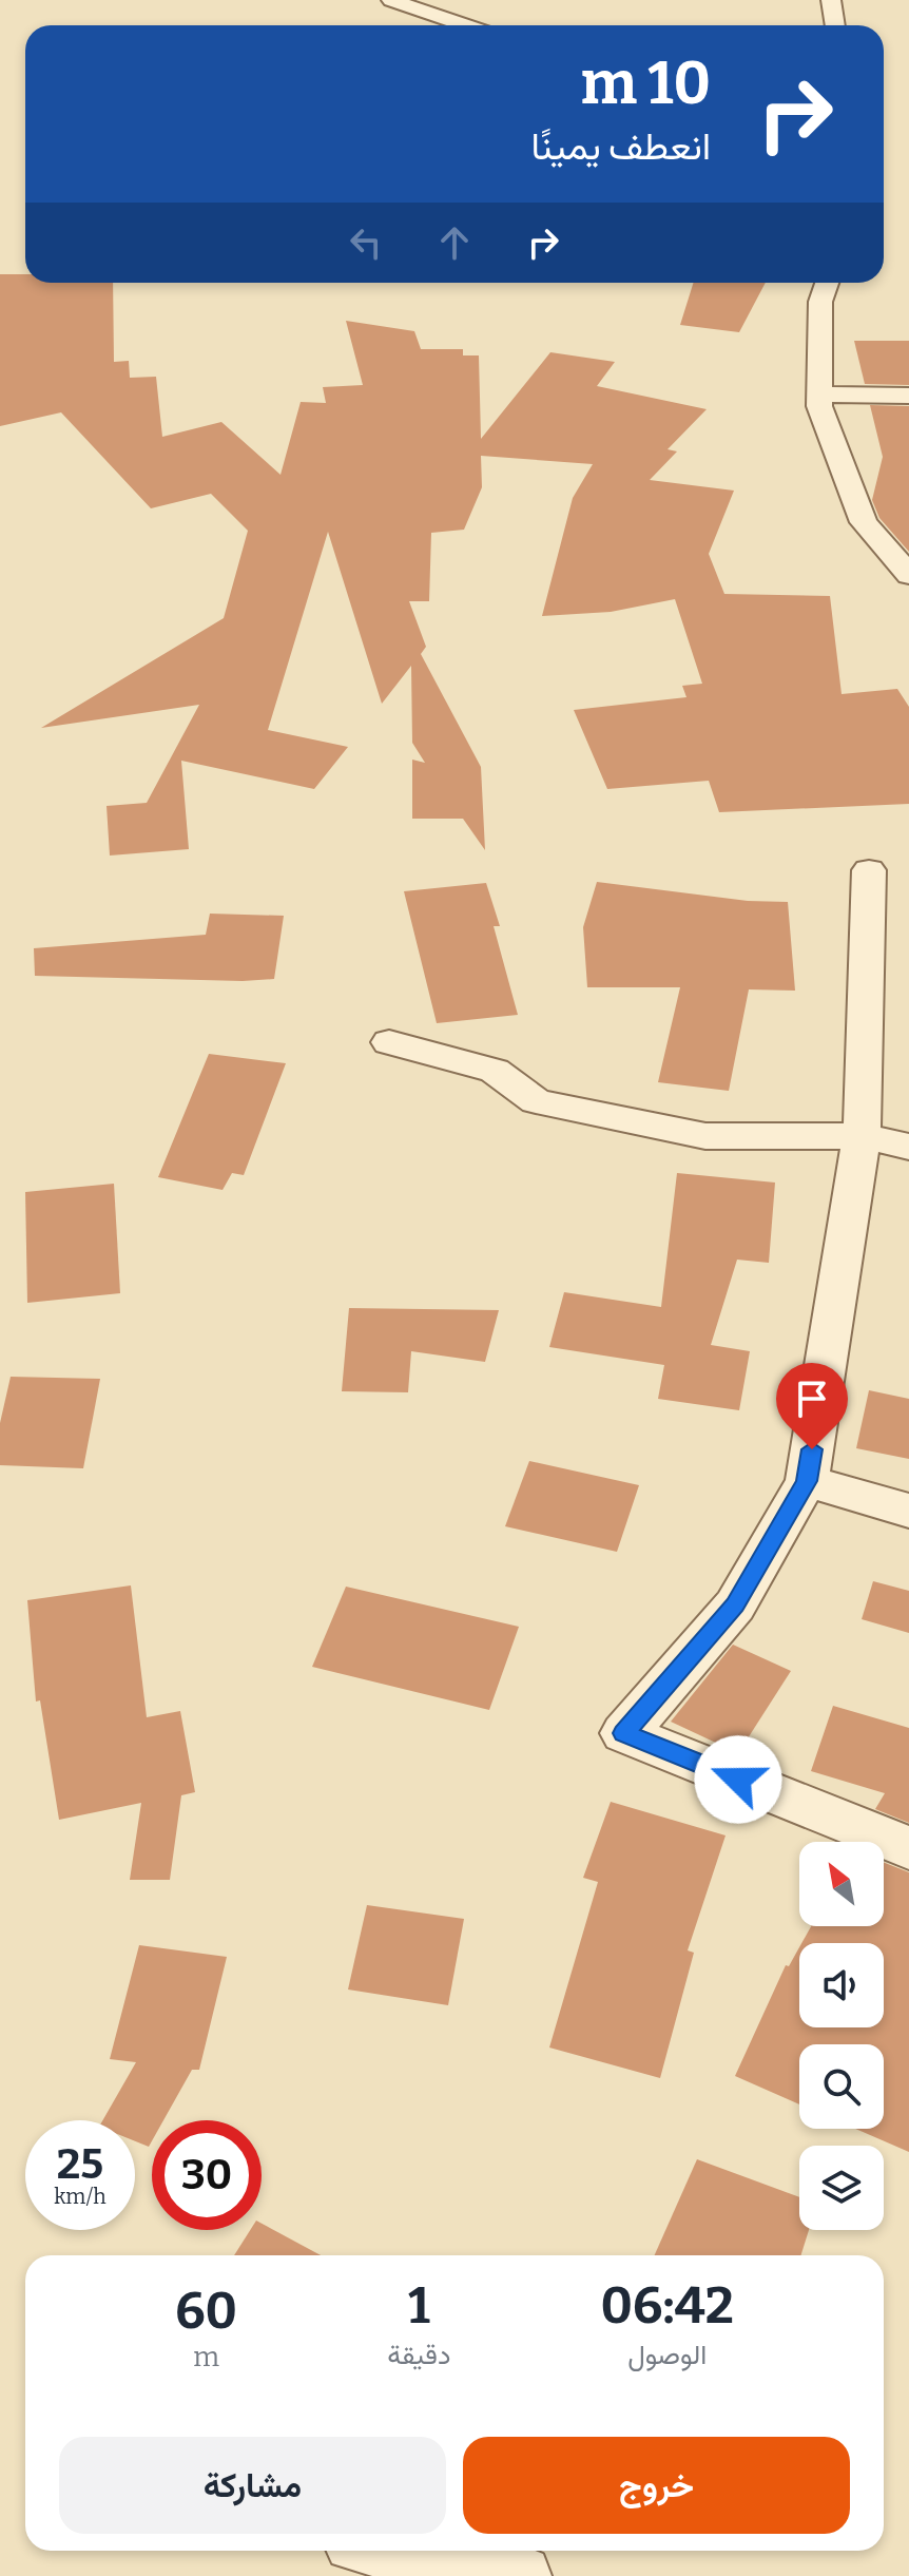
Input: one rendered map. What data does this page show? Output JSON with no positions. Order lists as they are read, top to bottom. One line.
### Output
{"north":"top left","page":{"turn":["10 m","انعطف يمينًا"],"speed":"25 km/h","limit":"30","eta":["06:42","الوصول","1","دقيقة","60","m"],"buttons":["خروج","مشاركة"]}}
